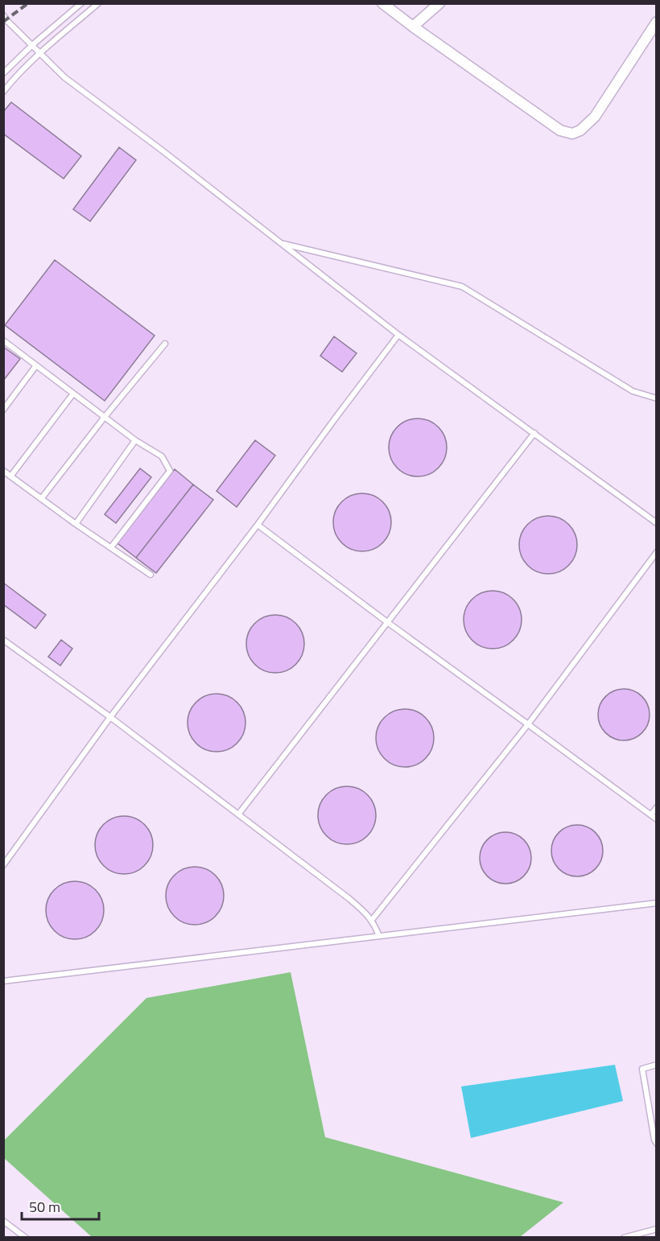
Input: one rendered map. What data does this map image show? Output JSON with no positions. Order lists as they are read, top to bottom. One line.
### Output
{"scale_bar":"50 m"}
